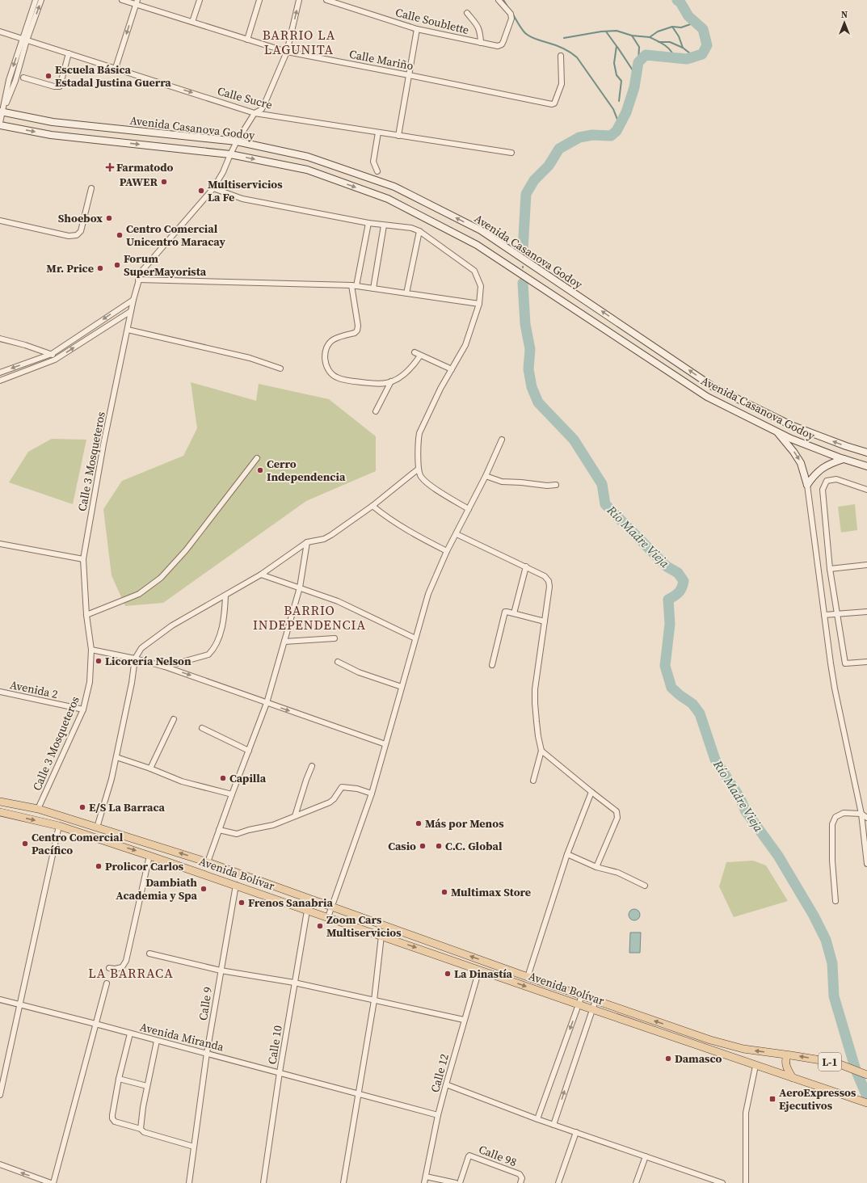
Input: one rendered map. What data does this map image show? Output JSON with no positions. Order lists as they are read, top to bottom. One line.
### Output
{"streets":{"main road":["Avenida Bolívar","L-1"],"street":["Calle Soublette","Calle Mariño","Calle Sucre","Avenida Casanova Godoy","Calle 3 Mosqueteros","Avenida 2","Calle 9","Avenida Miranda","Calle 10","Calle 12","Calle 98"]},"crossings":[["Calle Mariño","Calle 3 Mosqueteros"],["Calle Sucre","Calle 3 Mosqueteros"],["Avenida Casanova Godoy","Calle 3 Mosqueteros"],["Calle 3 Mosqueteros","Avenida 2"],["Calle 3 Mosqueteros","Avenida Bolívar"],["Avenida Bolívar","Calle 9"],["Avenida Bolívar","Calle 10"],["Avenida Bolívar","Calle 12"],["Calle 9","Avenida Miranda"],["Avenida Miranda","Calle 10"],["Avenida Miranda","Calle 12"]],"districts":["BARRIO LA LAGUNITA","BARRIO INDEPENDENCIA","LA BARRACA"],"water":["Río Madre Vieja"],"places":{"other":["Escuela Básica Estadal Justina Guerra","PAWER","Multiservicios La Fe","Shoebox","Centro Comercial Unicentro Maracay","Forum SuperMayorista","Mr. Price","Cerro Independencia","Licorería Nelson","Capilla","E/S La Barraca","Más por Menos","Centro Comercial Pacífico","Casio","C.C. Global","Prolicor Carlos","Dambiath Academia y Spa","Multimax Store","Frenos Sanabria","Zoom Cars Multiservicios","La Dinastía","Damasco"],"health":["Farmatodo"],"transit":["AeroExpressos Ejecutivos"]},"north":"top"}
